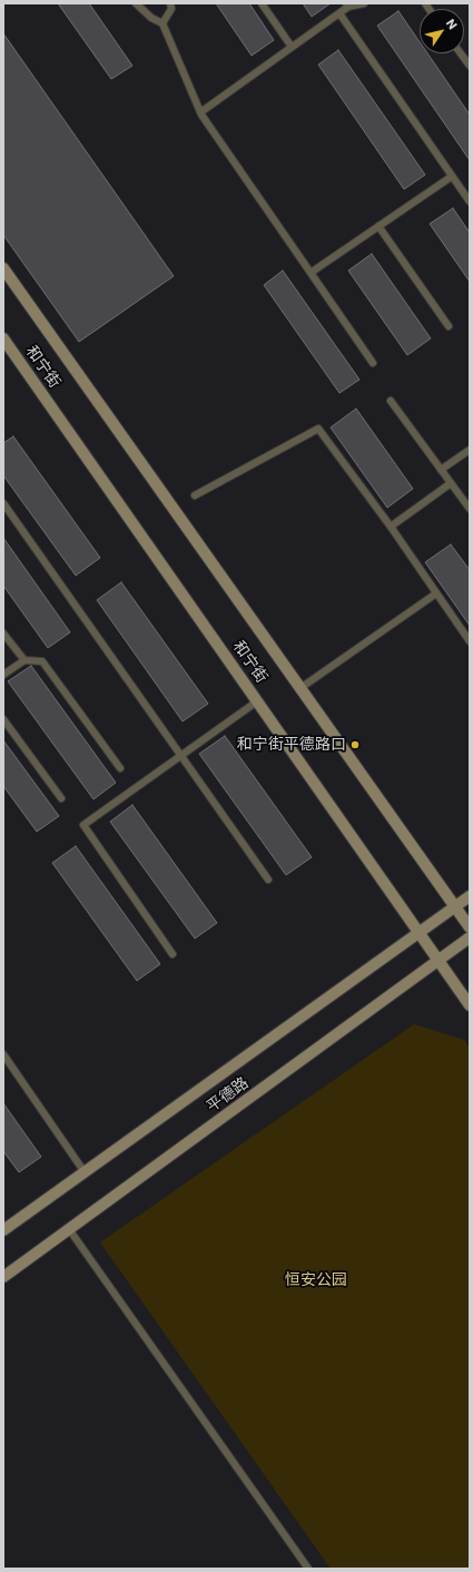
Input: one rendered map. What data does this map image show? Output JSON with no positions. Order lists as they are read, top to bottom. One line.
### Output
{"streets":{"main road":["和宁街","平德路"]},"crossings":[["和宁街","平德路"]],"parks":["恒安公园"],"places":["和宁街平德路口"],"north":"top right"}
